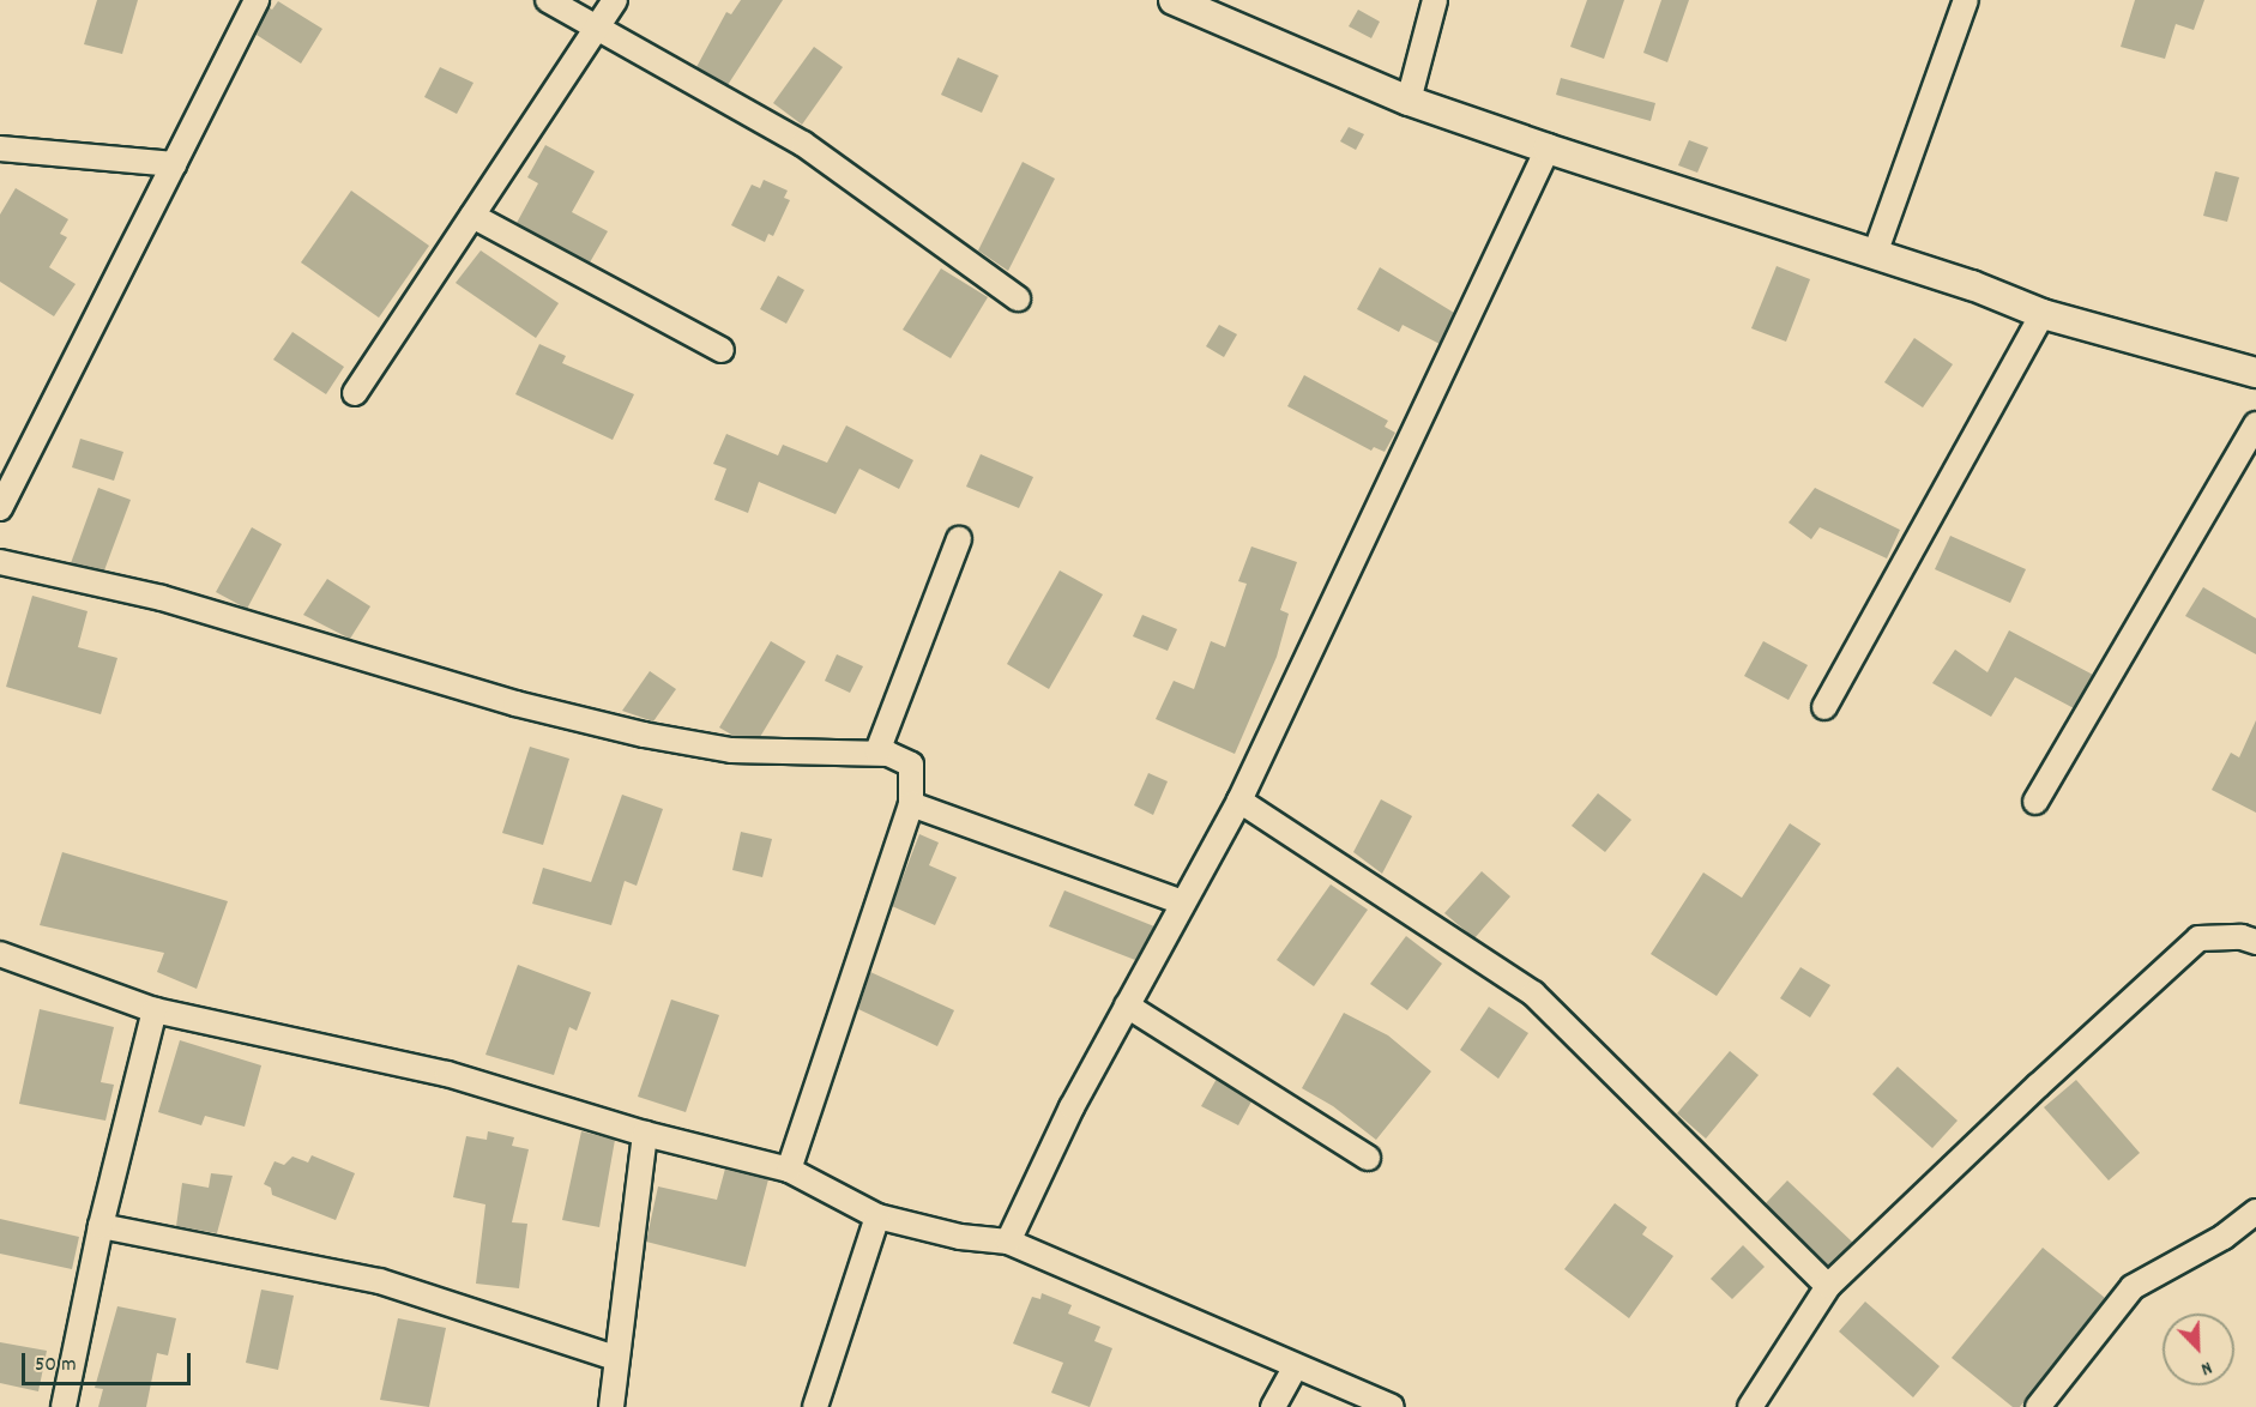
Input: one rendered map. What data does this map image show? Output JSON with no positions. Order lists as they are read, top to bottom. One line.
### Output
{"scale_bar":"50 m","north":"bottom right"}
